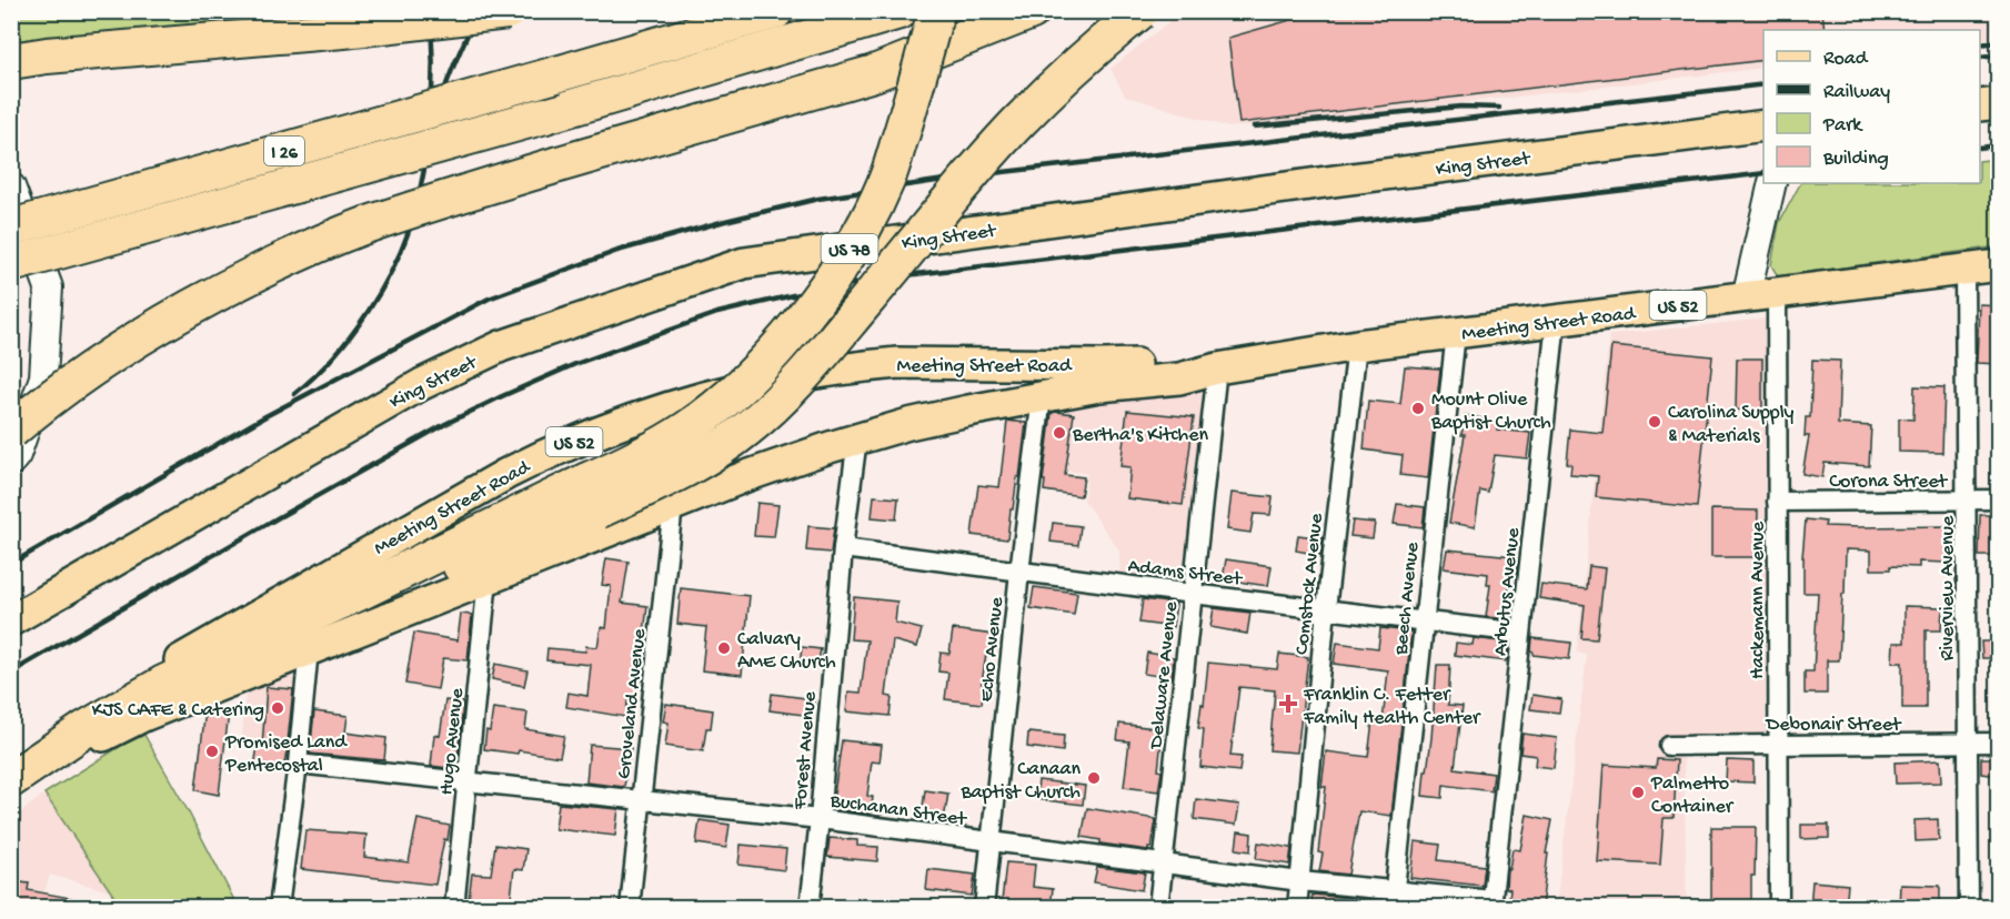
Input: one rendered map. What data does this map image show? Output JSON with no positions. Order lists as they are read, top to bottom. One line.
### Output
{"streets":{"highway":["I 26"],"main road":["King Street","US 78","US 52","Meeting Street Road"],"street":["Corona Street","Adams Street","Comstock Avenue","Riverview Avenue","Arbutus Avenue","Beech Avenue","Hackemann Avenue","Echo Avenue","Delaware Avenue","Groveland Avenue","Debonair Street","Hugo Avenue","Forest Avenue","Buchanan Street"]},"crossings":[["Meeting Street Road","Comstock Avenue"],["Meeting Street Road","Riverview Avenue"],["Meeting Street Road","Arbutus Avenue"],["Meeting Street Road","Beech Avenue"],["Meeting Street Road","Hackemann Avenue"],["Meeting Street Road","Echo Avenue"],["Meeting Street Road","Delaware Avenue"],["Meeting Street Road","Groveland Avenue"],["Meeting Street Road","Hugo Avenue"],["Meeting Street Road","Forest Avenue"],["Corona Street","Riverview Avenue"],["Corona Street","Hackemann Avenue"],["Adams Street","Comstock Avenue"],["Adams Street","Arbutus Avenue"],["Adams Street","Beech Avenue"],["Adams Street","Echo Avenue"],["Adams Street","Delaware Avenue"],["Adams Street","Forest Avenue"],["Comstock Avenue","Buchanan Street"],["Riverview Avenue","Debonair Street"],["Arbutus Avenue","Buchanan Street"],["Beech Avenue","Buchanan Street"],["Hackemann Avenue","Debonair Street"],["Echo Avenue","Buchanan Street"],["Delaware Avenue","Buchanan Street"],["Groveland Avenue","Buchanan Street"],["Hugo Avenue","Buchanan Street"],["Forest Avenue","Buchanan Street"]],"places":{"other":["Mount Olive Baptist Church","Carolina Supply & Materials","Bertha's Kitchen","Calvary AME Church","KJS CAFE & Catering","Promised Land Pentecostal","Canaan Baptist Church","Palmetto Container"],"health":["Franklin C. Fetter Family Health Center"]},"legend":["Road","Railway","Park","Building"]}
